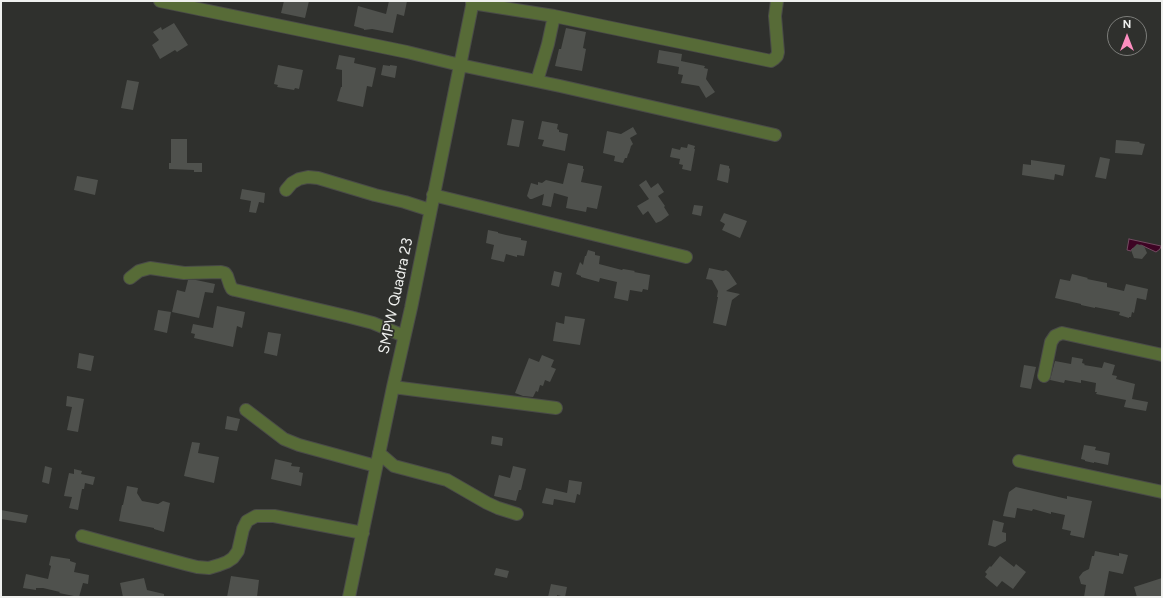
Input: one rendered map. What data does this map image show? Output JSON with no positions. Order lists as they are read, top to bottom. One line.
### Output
{"streets":{"street":["SMPW Quadra 23"]},"north":"top"}
